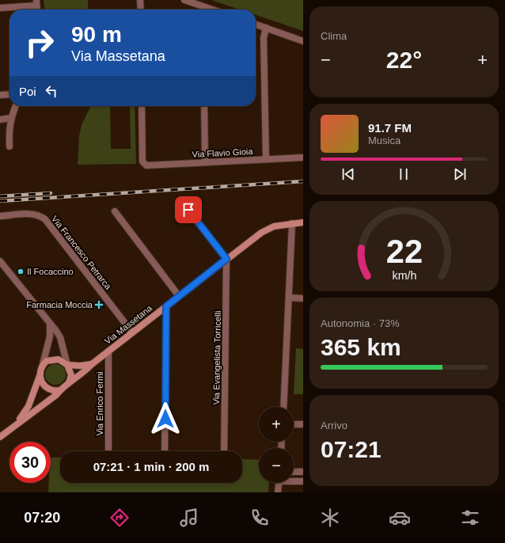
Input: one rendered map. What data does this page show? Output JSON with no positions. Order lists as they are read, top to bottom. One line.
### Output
{"streets":{"main road":["Via Massetana"],"street":["Via Flavio Gioia","Via Francesco Petrarca","Via Evangelista Torricelli","Via Enrico Fermi"]},"crossings":[["Via Francesco Petrarca","Via Massetana"],["Via Massetana","Via Evangelista Torricelli"],["Via Massetana","Via Enrico Fermi"]],"places":{"other":["Il Focaccino"],"health":["Farmacia Moccia"]},"page":{"tile":["Clima",["Autonomia · 73%","365 km"],["Arrivo","07:21"]],"turn":["90 m","Via Massetana"],"heat":["−","22°","+"],"then":"Poi","song":["91.7 FM","Musica"],"map_buttons":["+","−"],"limit":"30","trip":"07:21 · 1 min · 200 m","tabs":"07:20","gauge":["22","km/h"]}}
